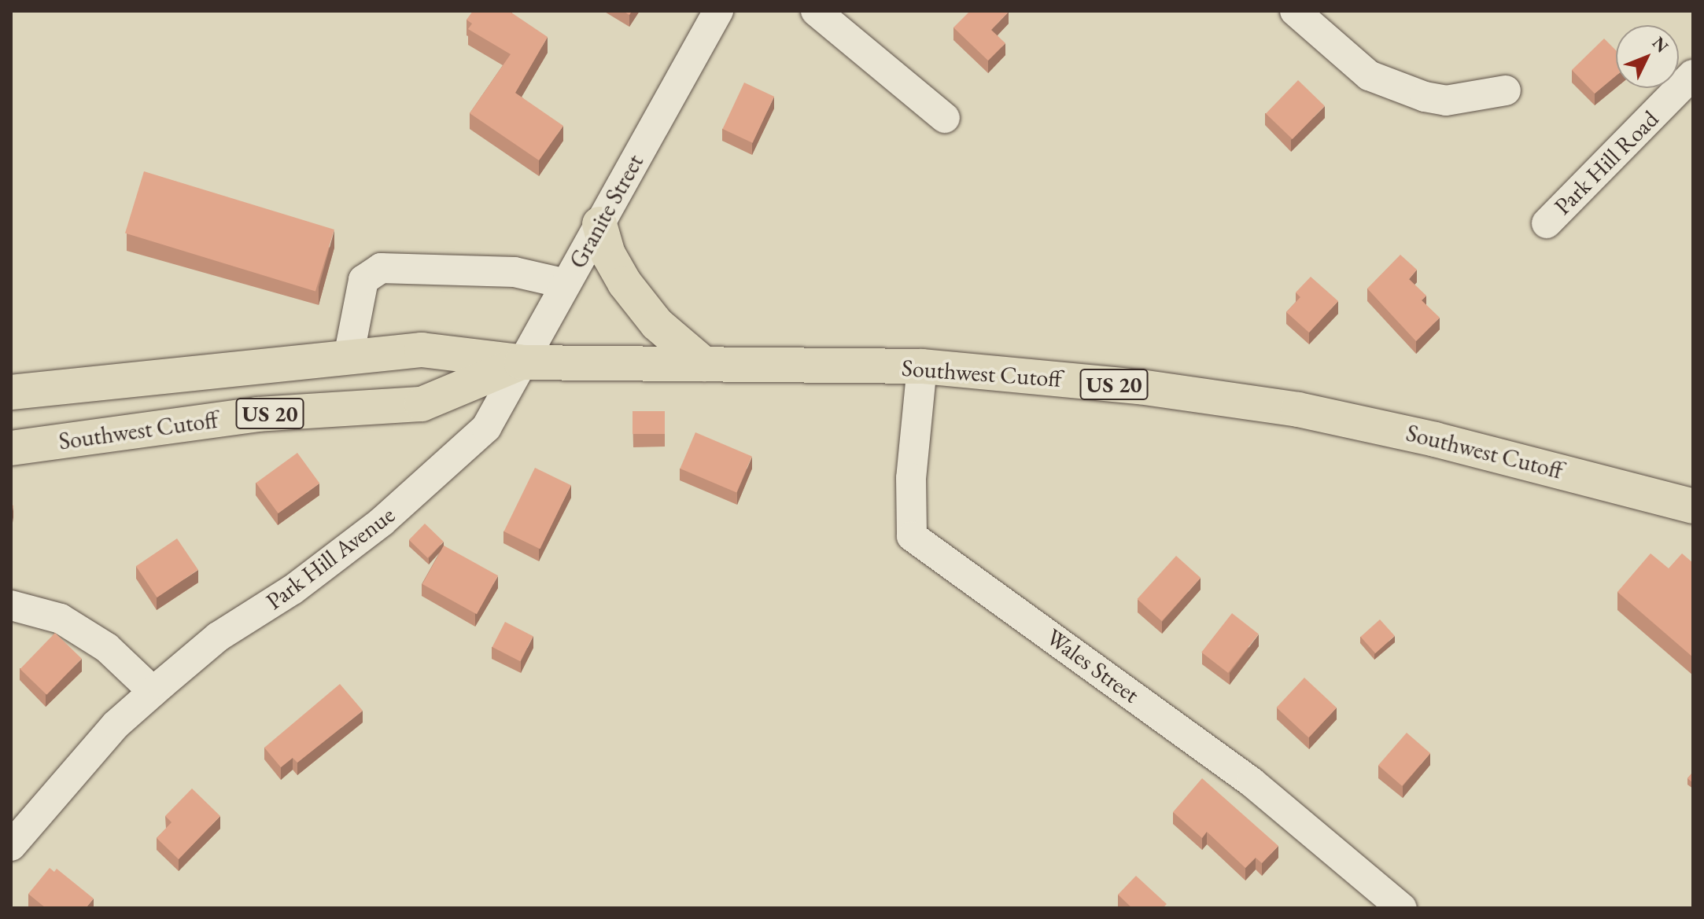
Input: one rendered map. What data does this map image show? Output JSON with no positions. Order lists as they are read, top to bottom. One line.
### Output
{"streets":{"main road":["Southwest Cutoff","US 20"],"street":["Park Hill Road","Granite Street","Park Hill Avenue","Wales Street"]},"crossings":[["Granite Street","Southwest Cutoff"],["Granite Street","Park Hill Avenue"],["Southwest Cutoff","Wales Street"]],"north":"top right"}
